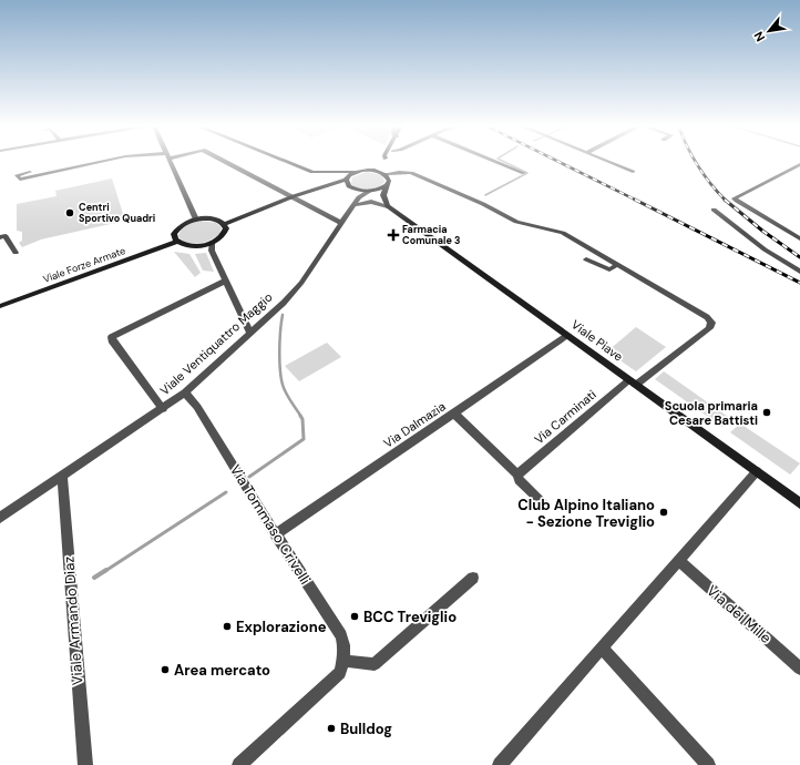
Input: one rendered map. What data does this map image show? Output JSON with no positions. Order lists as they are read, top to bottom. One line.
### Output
{"streets":{"main road":["Viale Forze Armate","Viale Piave"],"street":["Viale Ventiquattro Maggio","Via Carminati","Via Dalmazia","Via Tommaso Crivelli","Via dei Mille","Viale Armando Diaz"]},"crossings":[["Viale Piave","Via Carminati"],["Viale Piave","Via Dalmazia"],["Viale Ventiquattro Maggio","Via Tommaso Crivelli"],["Viale Ventiquattro Maggio","Viale Armando Diaz"],["Via Dalmazia","Via Tommaso Crivelli"]],"places":{"other":["Centri Sportivo Quadri","Scuola primaria Cesare Battisti","Club Alpino Italiano - Sezione Treviglio","BCC Treviglio","Explorazione","Area mercato","Bulldog"],"health":["Farmacia Comunale 3"]},"north":"bottom left"}
